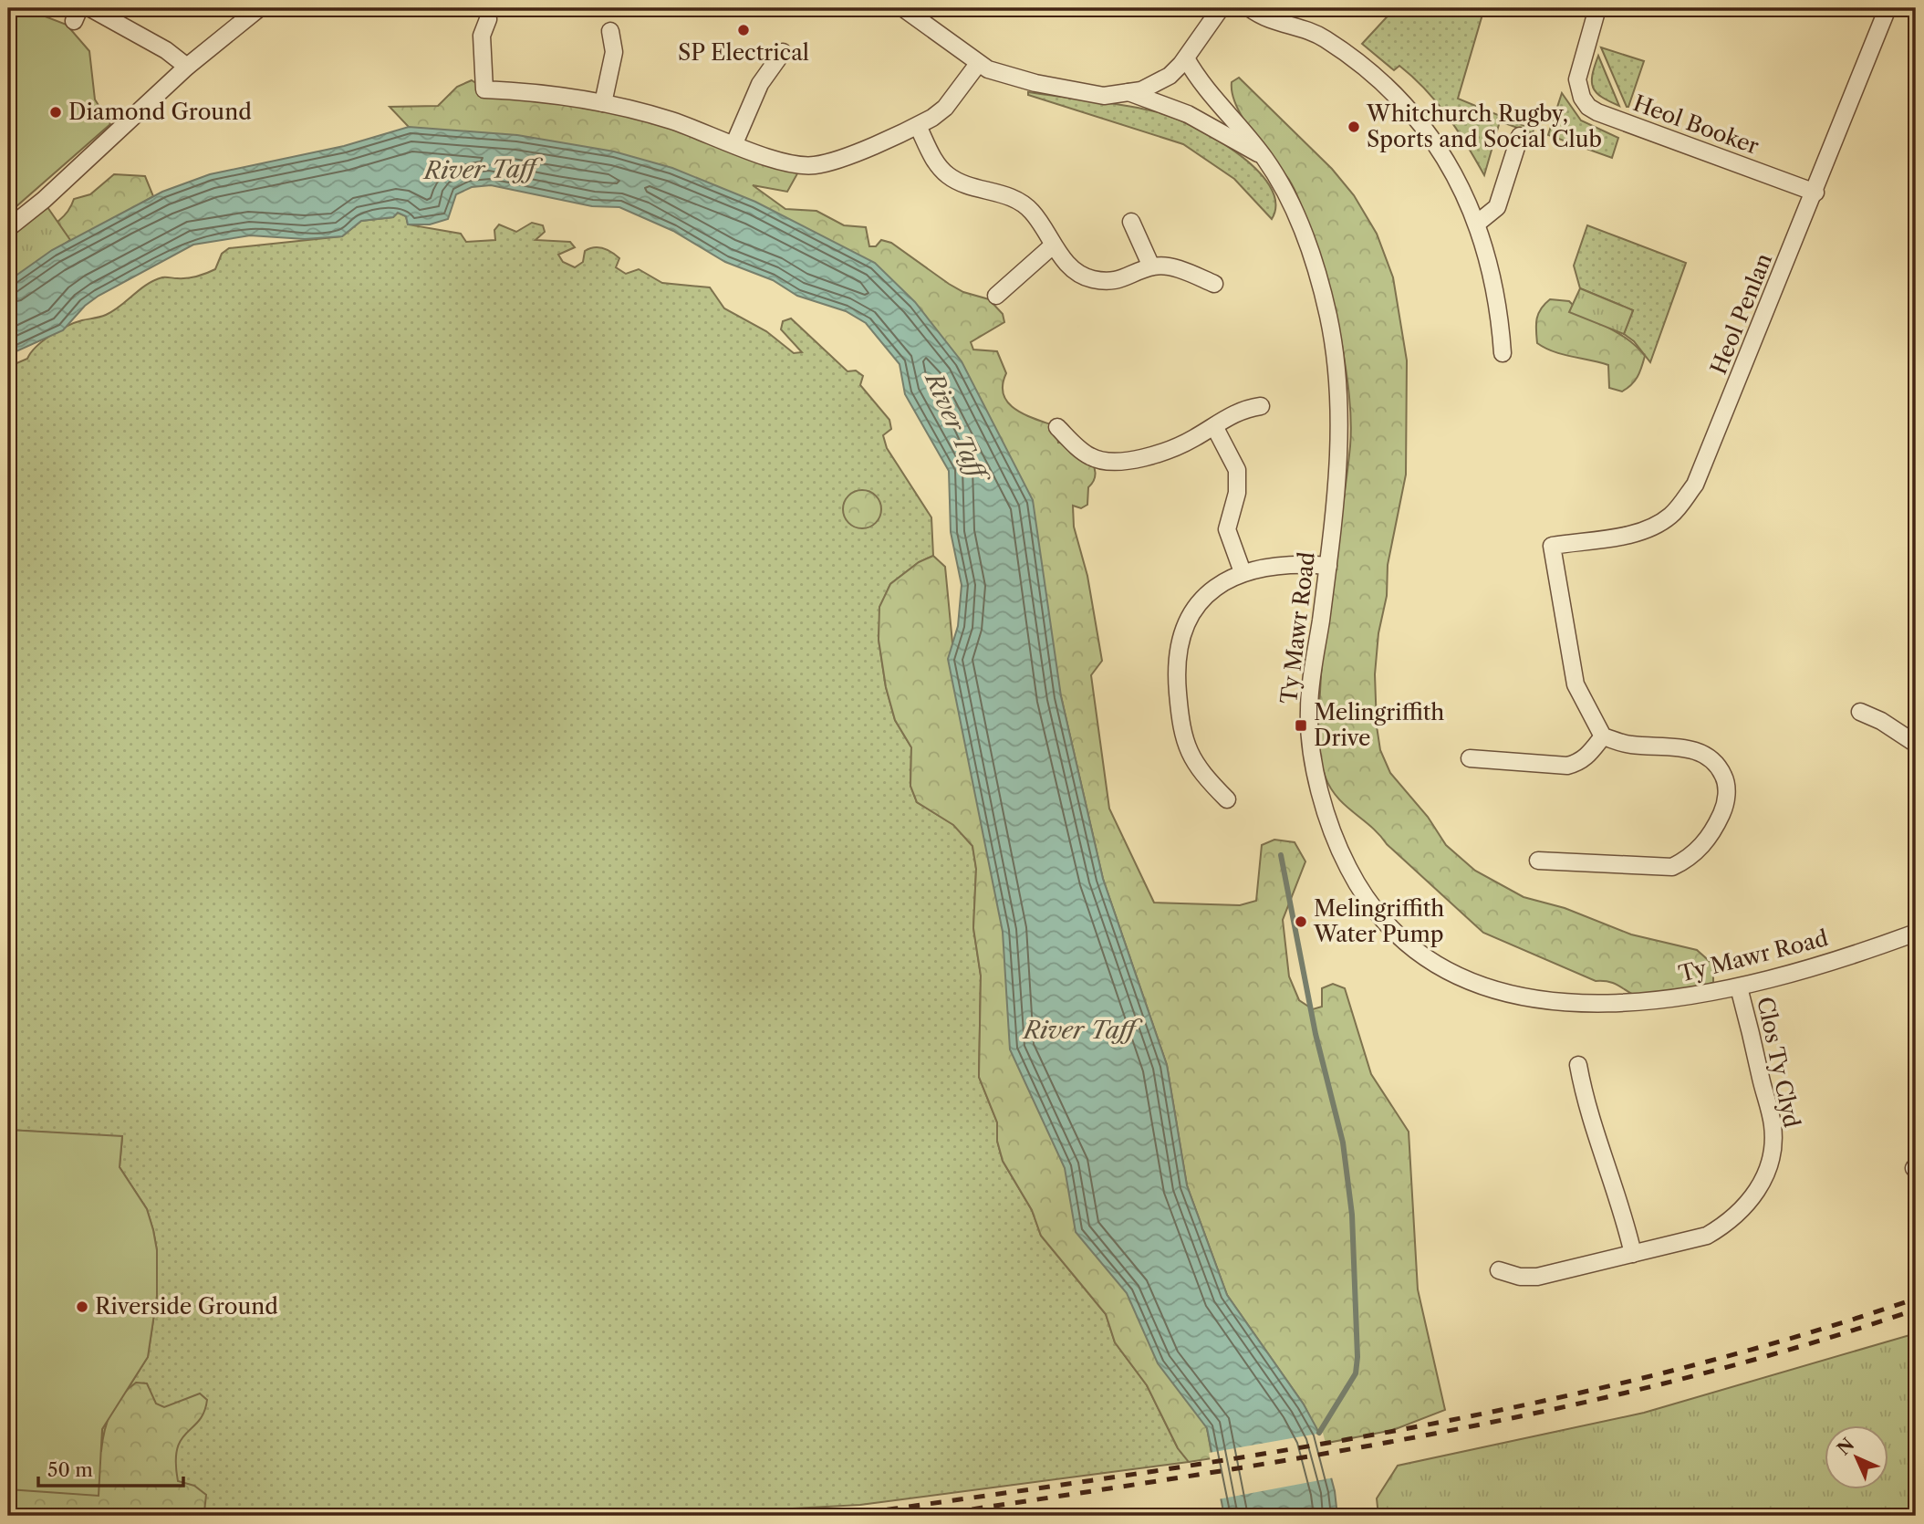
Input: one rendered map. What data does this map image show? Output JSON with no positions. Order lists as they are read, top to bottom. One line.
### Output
{"streets":{"street":["Heol Booker","Heol Penlan","Ty Mawr Road","Clos Ty Clyd"]},"crossings":[["Heol Booker","Heol Penlan"],["Ty Mawr Road","Clos Ty Clyd"]],"water":["River Taff"],"places":{"other":["SP Electrical","Diamond Ground","Whitchurch Rugby, Sports and Social Club","Melingriffith Water Pump","Riverside Ground"],"transit":["Melingriffith Drive"]},"scale_bar":"50 m","north":"top left"}
